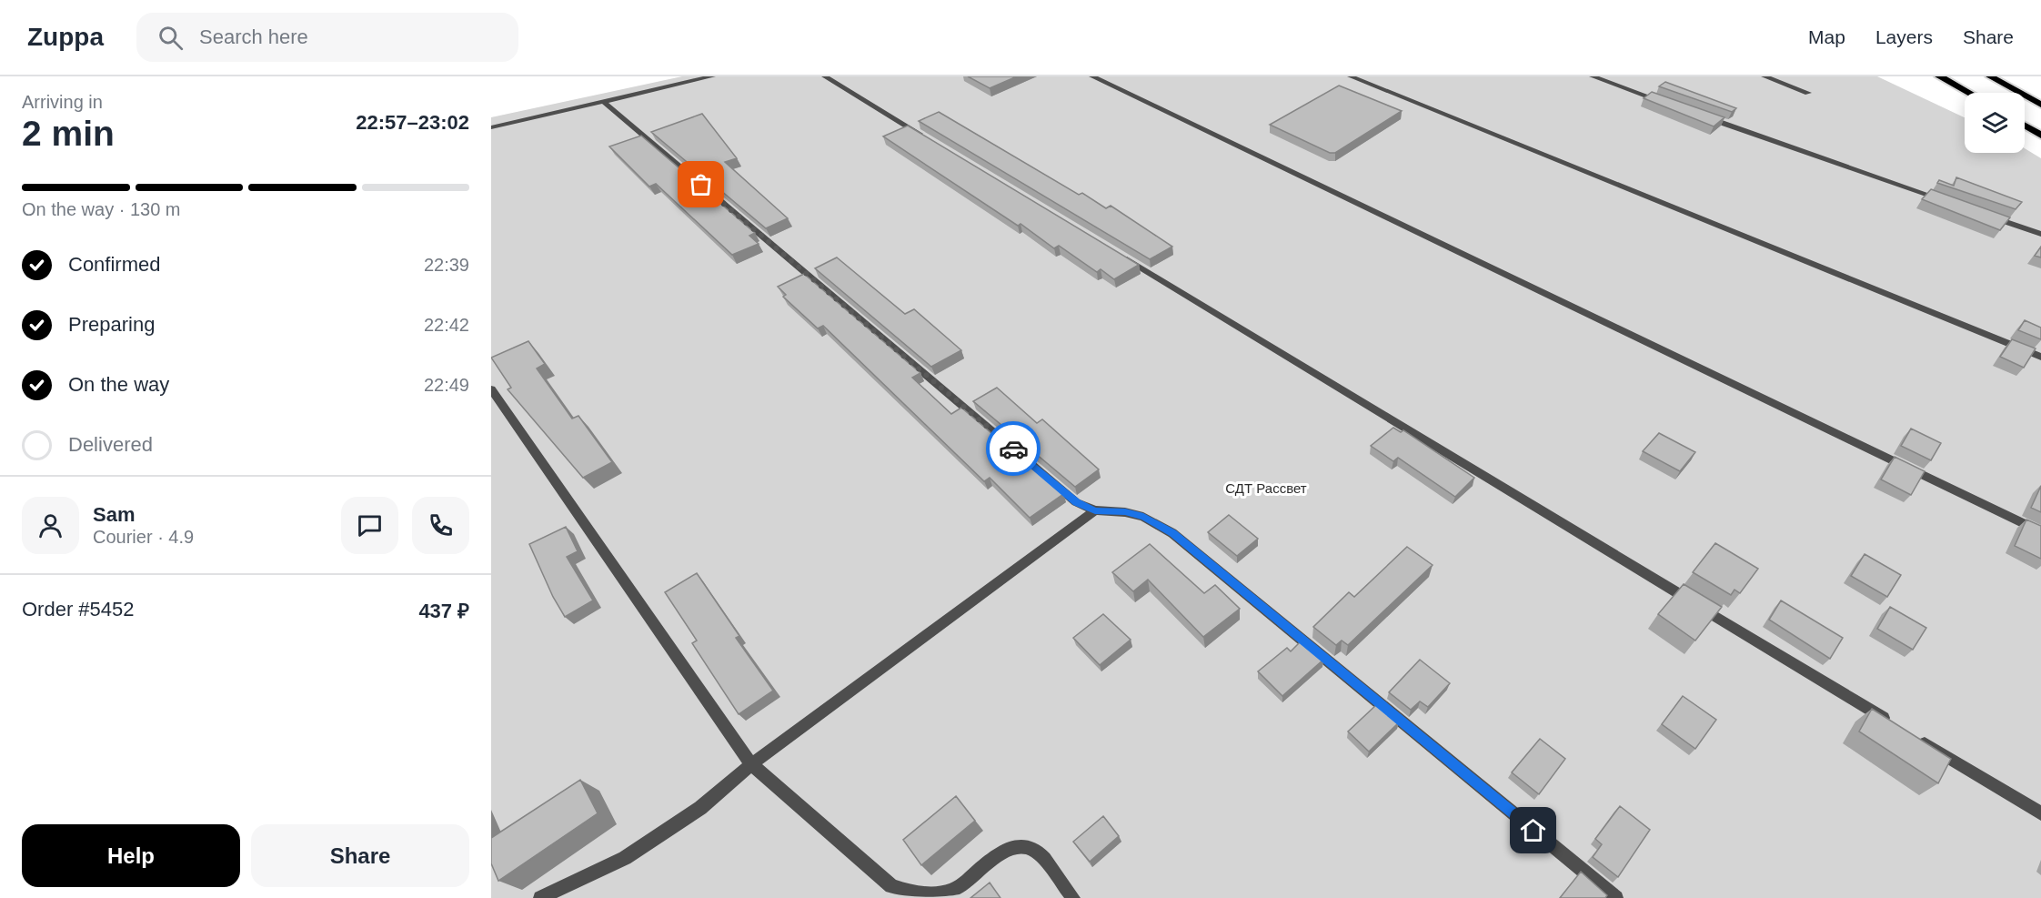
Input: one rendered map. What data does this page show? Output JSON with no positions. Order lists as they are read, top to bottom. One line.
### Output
{"parks":["СДТ Рассвет"],"page":{"header":"Zuppa","search":"Search here","nav":["Map","Layers","Share"],"heading":["2 min","Arriving in","22:57–23:02"],"panel":["Sam","Courier · 4.9","Order #5452","437 ₽"],"bar":"On the way · 130 m","list":[["Confirmed","22:39"],["Preparing","22:42"],["On the way","22:49"],"Delivered"],"buttons":["Help","Share"]}}
